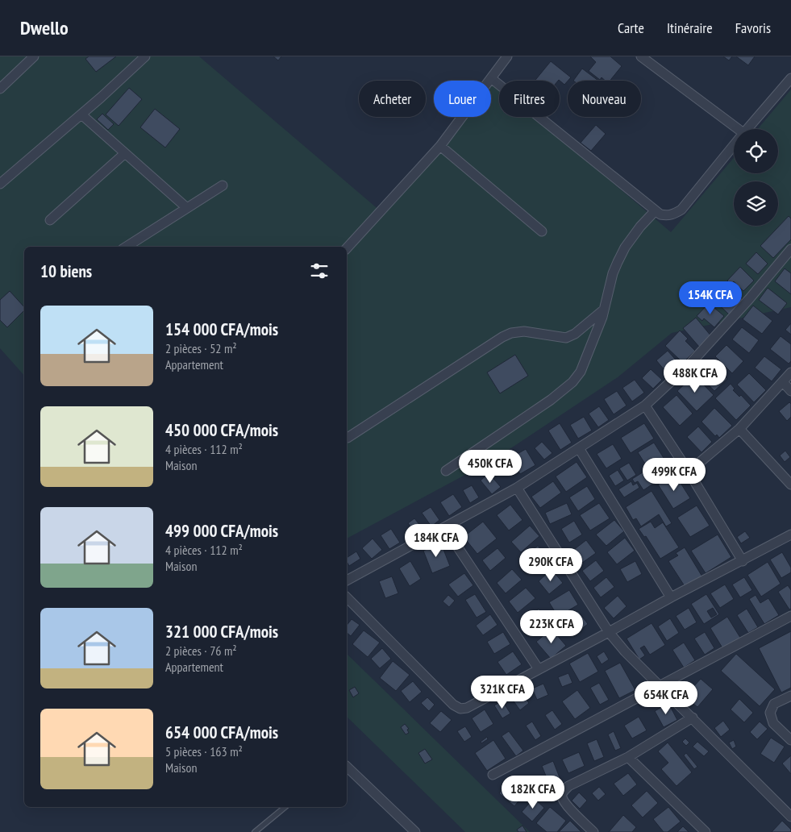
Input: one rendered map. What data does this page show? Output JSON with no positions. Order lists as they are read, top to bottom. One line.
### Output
{"page":{"header":"Dwello","nav":["Carte","Itinéraire","Favoris"],"chip":["Acheter","Louer","Filtres","Nouveau"],"heading":"10 biens","price":["154K CFA","488K CFA","450K CFA","499K CFA","184K CFA","290K CFA","223K CFA","321K CFA","654K CFA","182K CFA"],"list":[{"name":"154 000 CFA/mois","note":"2 pièces · 52 m² · Appartement"},{"name":"450 000 CFA/mois","note":"4 pièces · 112 m² · Maison"},{"name":"499 000 CFA/mois","note":"4 pièces · 112 m² · Maison"},{"name":"321 000 CFA/mois","note":"2 pièces · 76 m² · Appartement"},{"name":"654 000 CFA/mois","note":"5 pièces · 163 m² · Maison"}]}}
